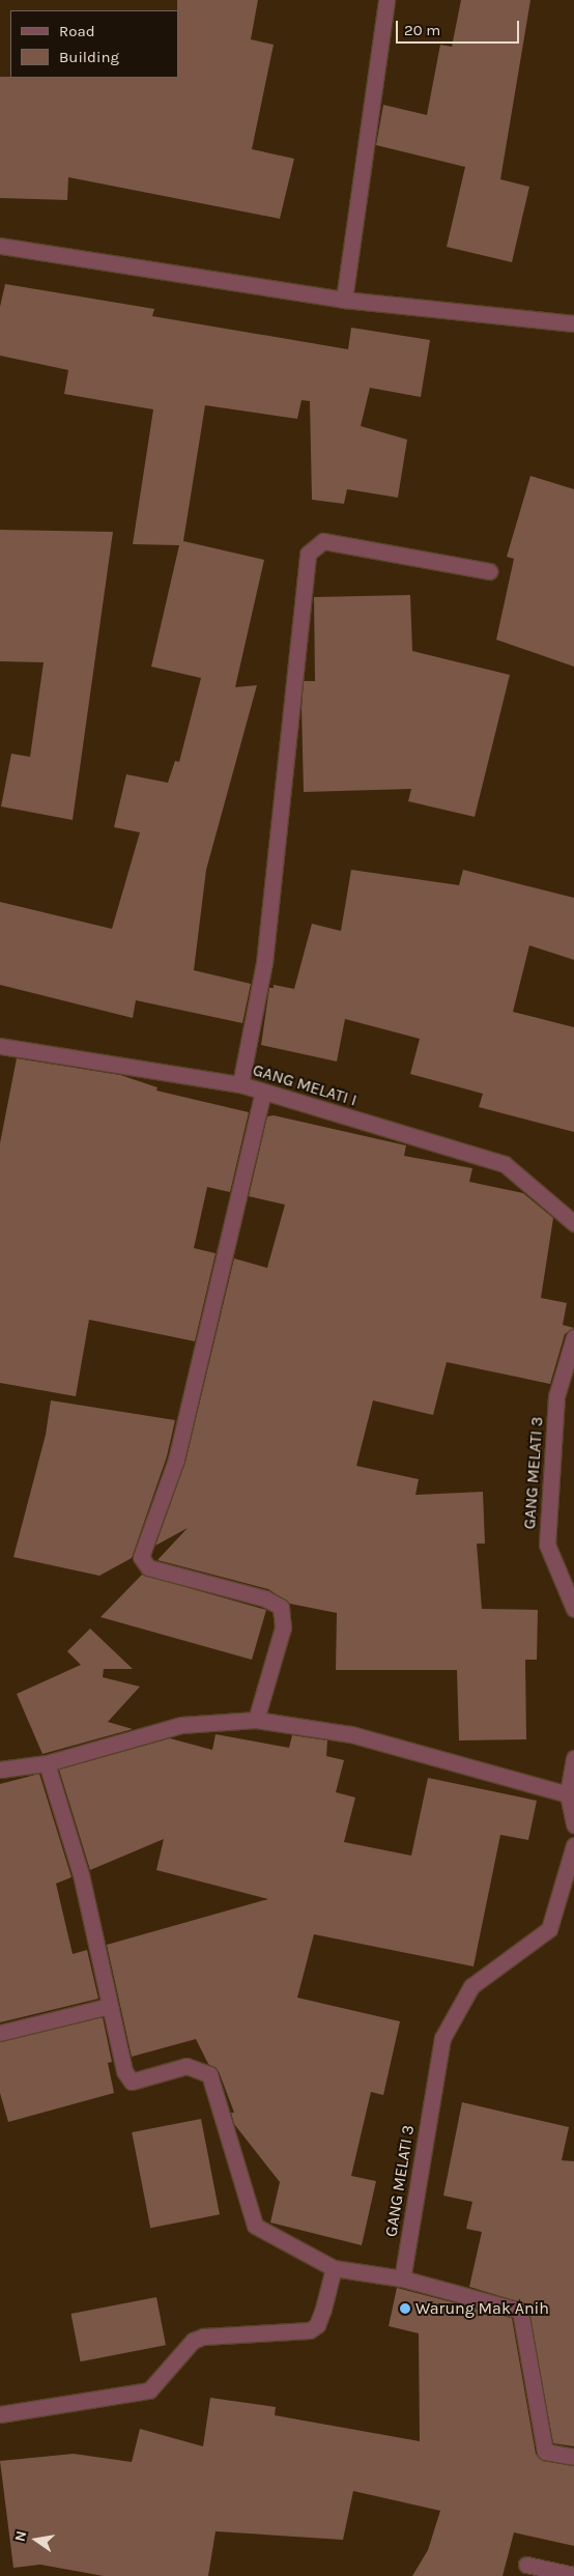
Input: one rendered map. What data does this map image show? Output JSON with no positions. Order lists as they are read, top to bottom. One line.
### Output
{"streets":{"street":["GANG MELATI I","GANG MELATI 3"]},"places":["Warung Mak Anih"],"legend":["Road","Building"],"scale_bar":"20 m","north":"left"}
